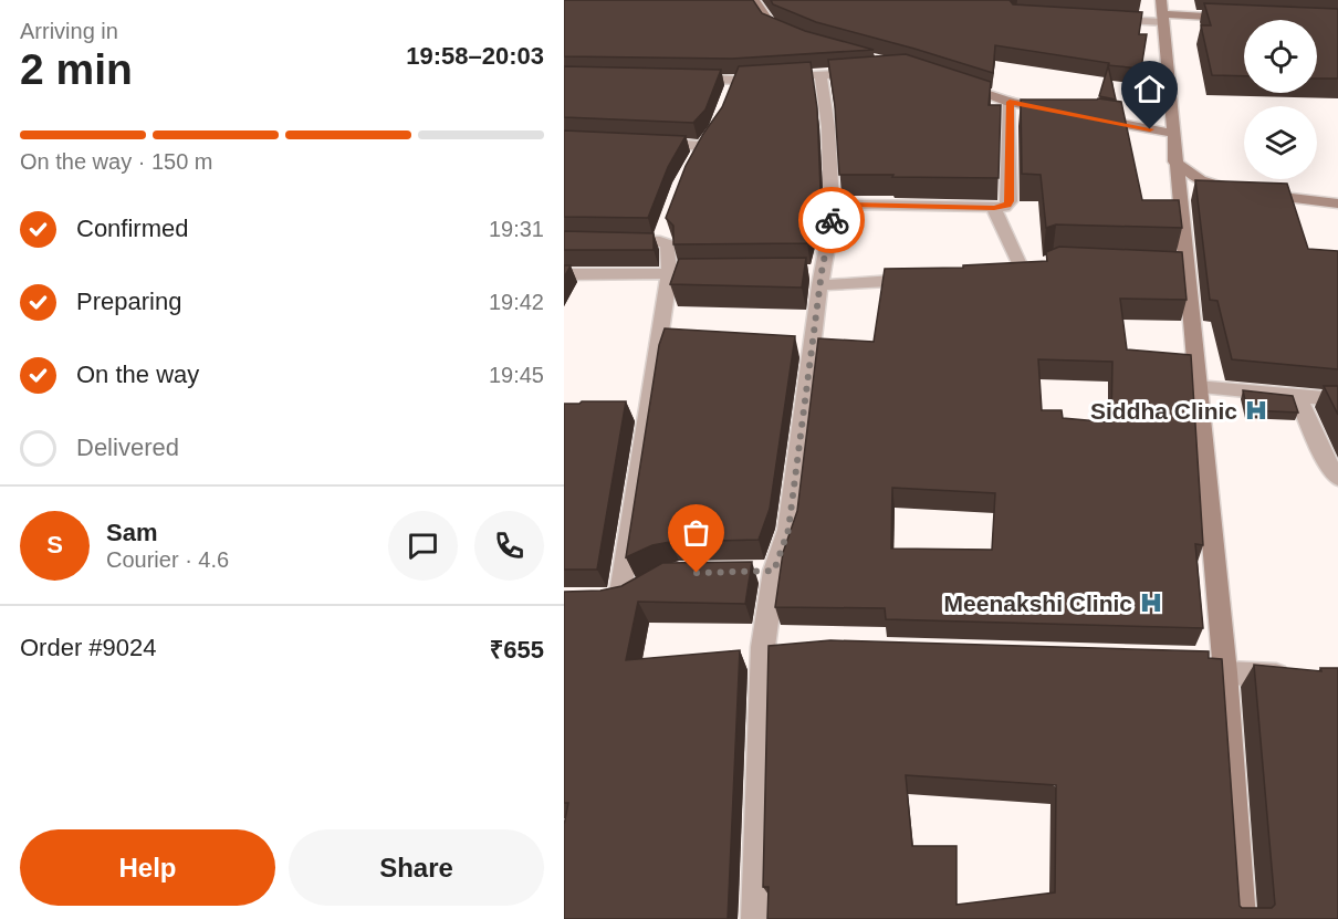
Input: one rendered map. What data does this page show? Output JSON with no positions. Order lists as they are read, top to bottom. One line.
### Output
{"places":{"hospital":["Siddha Clinic","Meenakshi Clinic"]},"page":{"heading":["2 min","Arriving in","19:58–20:03"],"panel":["Sam","Courier · 4.6","Order #9024","₹655"],"bar":"On the way · 150 m","list":[["Confirmed","19:31"],["Preparing","19:42"],["On the way","19:45"],"Delivered"],"round":"S","buttons":["Help","Share"]}}
